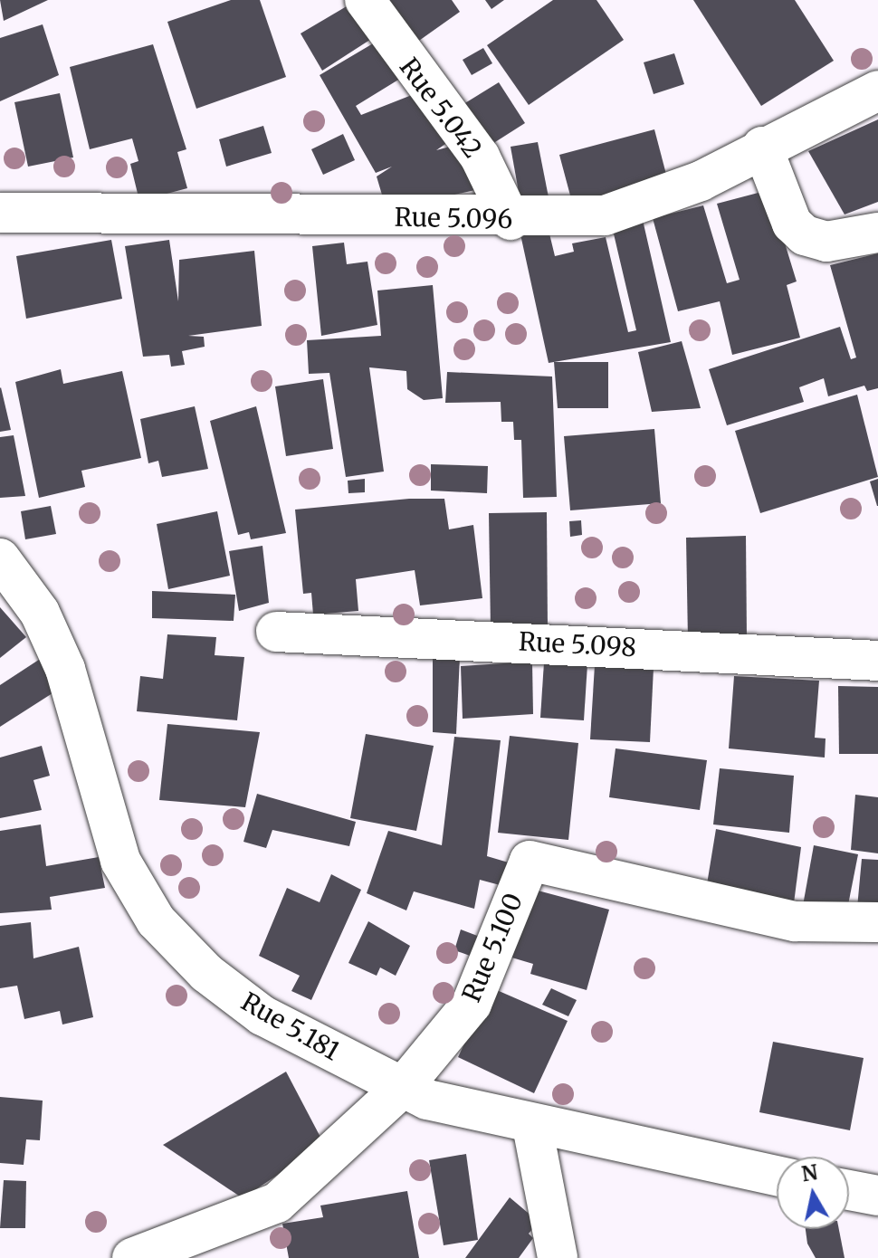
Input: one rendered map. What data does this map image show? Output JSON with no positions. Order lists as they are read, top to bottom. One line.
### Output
{"streets":{"street":["Rue 5.042","Rue 5.096","Rue 5.098","Rue 5.100","Rue 5.181"]},"crossings":[["Rue 5.042","Rue 5.096"],["Rue 5.100","Rue 5.181"]],"north":"top"}
